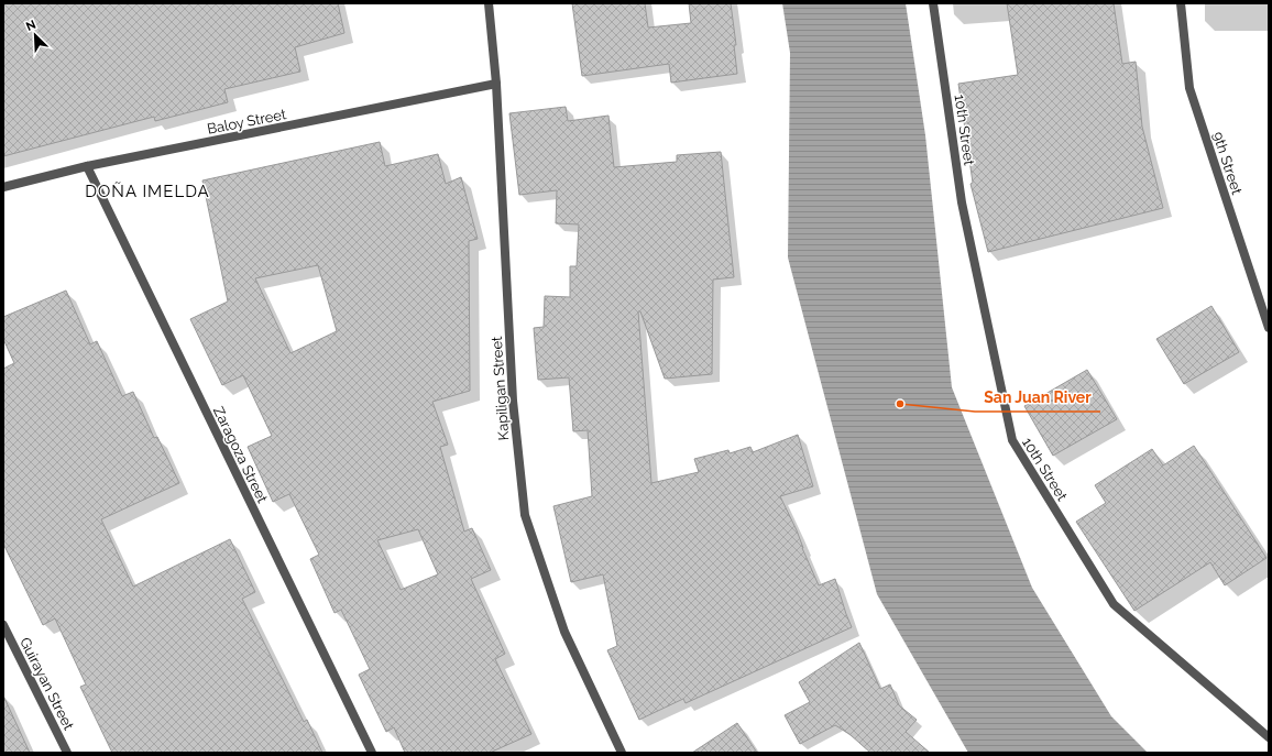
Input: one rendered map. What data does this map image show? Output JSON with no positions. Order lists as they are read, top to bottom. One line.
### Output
{"streets":{"street":["Baloy Street","10th Street","9th Street","Kapiligan Street","Zaragoza Street","Guirayan Street"]},"crossings":[["Baloy Street","Kapiligan Street"],["Baloy Street","Zaragoza Street"]],"districts":["DOÑA IMELDA"],"places":["San Juan River"],"north":"top left"}
